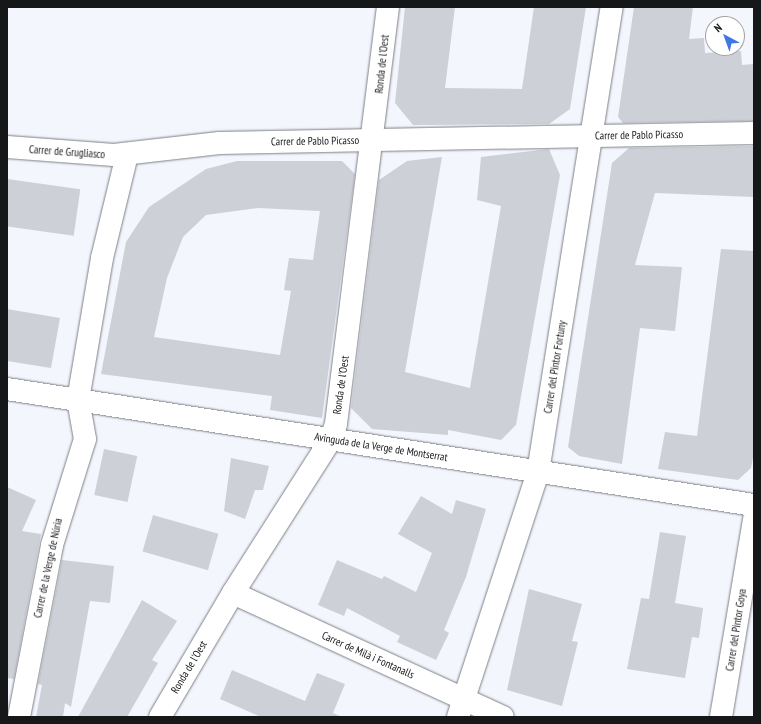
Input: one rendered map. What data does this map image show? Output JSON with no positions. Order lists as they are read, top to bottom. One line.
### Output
{"streets":{"street":["Ronda de l'Oest","Carrer de Pablo Picasso","Carrer de Grugliasco","Carrer del Pintor Fortuny","Avinguda de la Verge de Montserrat","Carrer de la Verge de Núria","Carrer del Pintor Goya","Carrer de Milà i Fontanalls"]},"crossings":[["Ronda de l'Oest","Carrer de Pablo Picasso"],["Ronda de l'Oest","Avinguda de la Verge de Montserrat"],["Ronda de l'Oest","Carrer de Milà i Fontanalls"],["Carrer de Pablo Picasso","Carrer de Grugliasco"],["Carrer de Pablo Picasso","Carrer del Pintor Fortuny"],["Carrer del Pintor Fortuny","Avinguda de la Verge de Montserrat"],["Carrer del Pintor Fortuny","Carrer de Milà i Fontanalls"],["Avinguda de la Verge de Montserrat","Carrer de la Verge de Núria"]],"north":"top left"}
